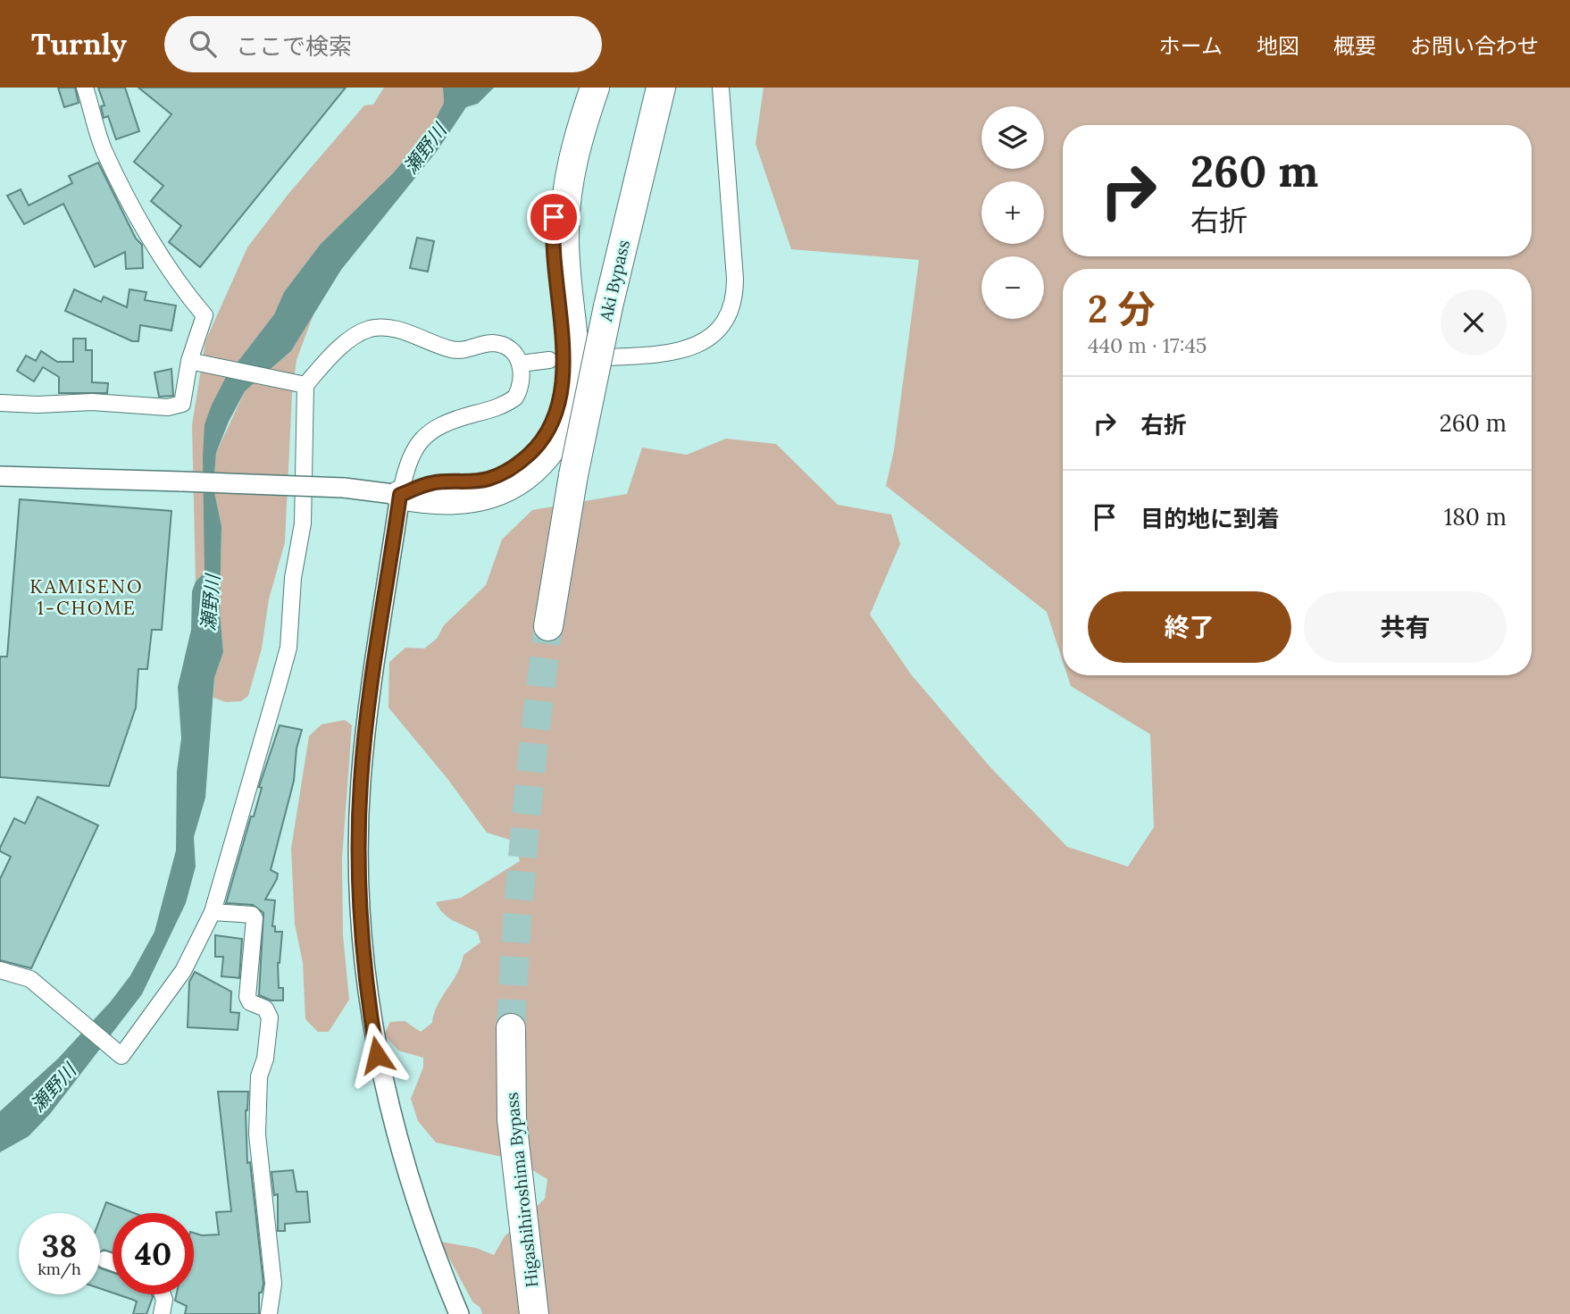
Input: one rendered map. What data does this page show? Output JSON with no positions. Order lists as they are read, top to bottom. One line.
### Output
{"streets":{"highway":["Aki Bypass","Higashihiroshima Bypass"]},"districts":["KAMISENO 1-CHOME"],"water":["瀬野川"],"page":{"header":"Turnly","search":"ここで検索","nav":["ホーム","地図","概要","お問い合わせ"],"map_buttons":["+","−"],"turn":["260 m","右折"],"heading":["2 分","440 m · 17:45"],"list":[{"name":"右折","value":"260 m"},{"name":"目的地に到着","value":"180 m"}],"buttons":["終了","共有"],"speed":"38 km/h","limit":"40"}}
